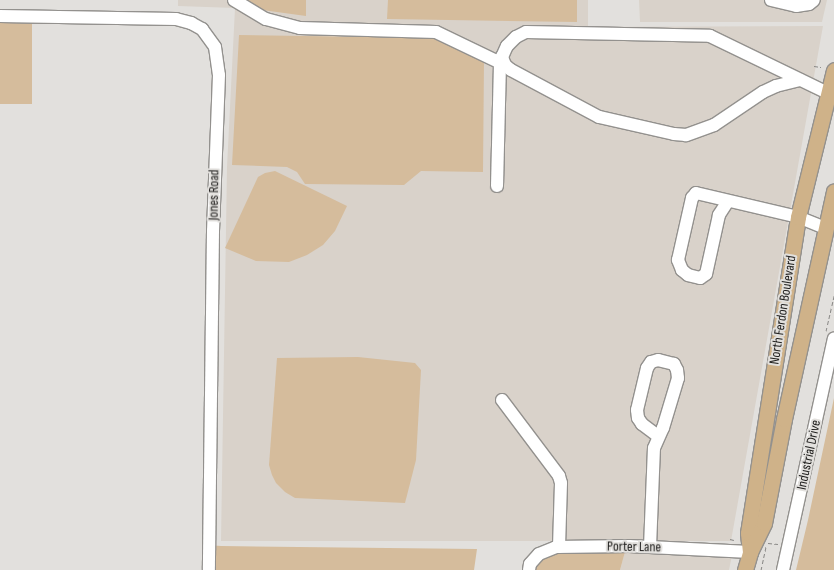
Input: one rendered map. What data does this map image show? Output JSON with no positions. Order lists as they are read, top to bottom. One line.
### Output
{"streets":{"main road":["North Ferdon Boulevard"],"street":["Jones Road","Industrial Drive","Porter Lane"]},"crossings":[["North Ferdon Boulevard","Porter Lane"]]}
